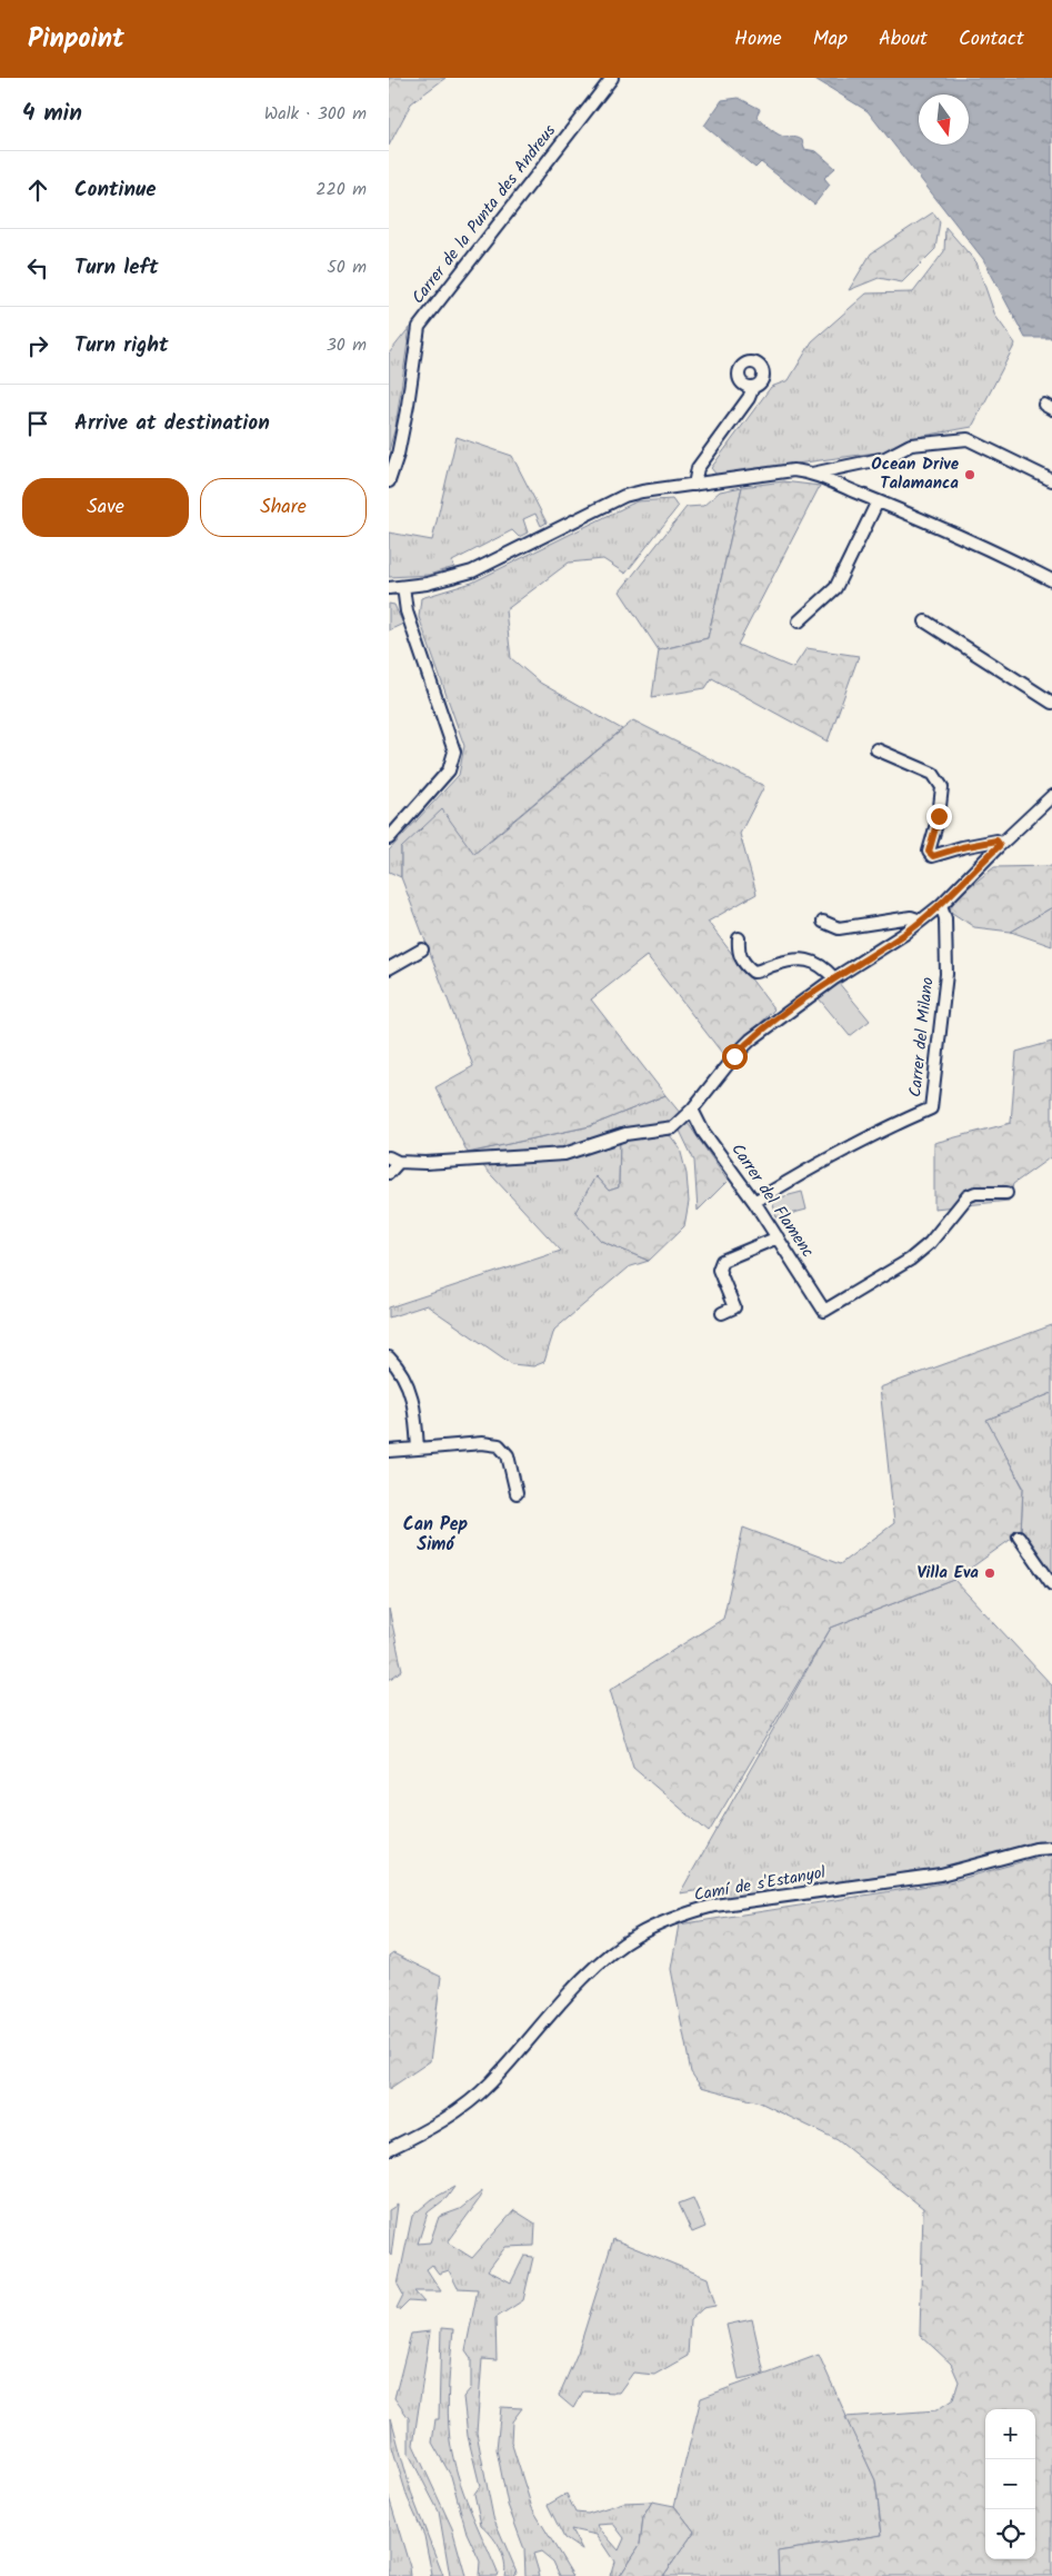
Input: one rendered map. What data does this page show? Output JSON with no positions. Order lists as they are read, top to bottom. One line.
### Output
{"streets":{"street":["Carrer de la Punta des Andreus","Carrer del Milano","Carrer del Flamenc","Camí de s'Estanyol"]},"crossings":[["Carrer del Milano","Carrer del Flamenc"]],"districts":["Can Pep Simó"],"places":["Ocean Drive Talamanca","Villa Eva"],"north":"bottom","page":{"header":"Pinpoint","nav":["Home","Map","About","Contact"],"heading":["4 min","Walk · 300 m"],"list":[["Continue","220 m"],["Turn left","50 m"],["Turn right","30 m"],"Arrive at destination"],"buttons":["Save","Share"],"map_buttons":["+","−"]}}
